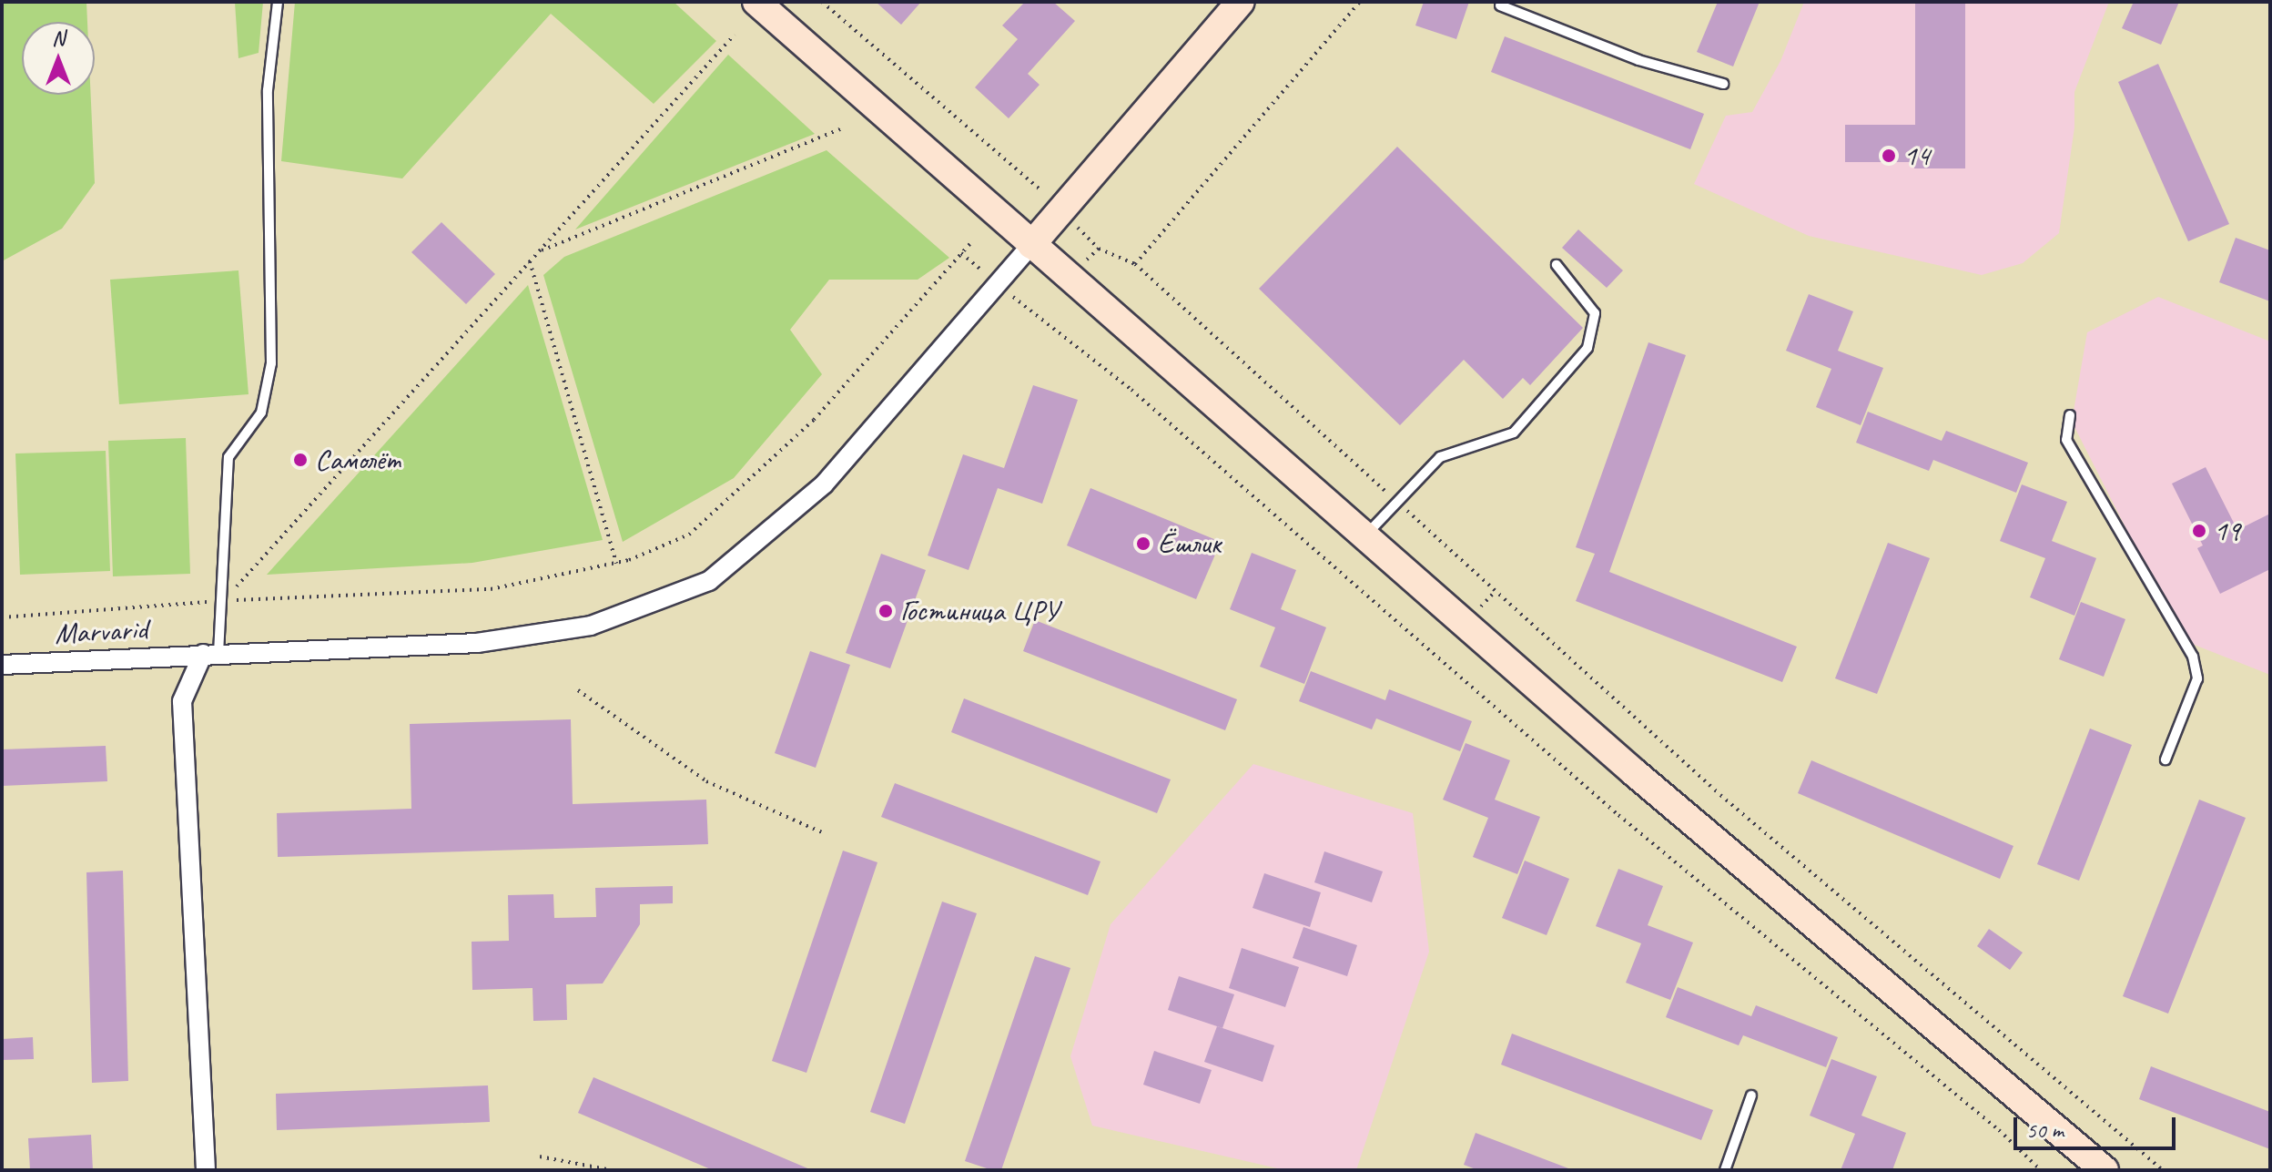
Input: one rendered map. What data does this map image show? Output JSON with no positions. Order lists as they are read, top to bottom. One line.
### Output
{"streets":{"street":["Marvarid"]},"places":["14","Самолёт","19","Ёшлик","Гостиница ЦРУ"],"scale_bar":"50 m","north":"top"}
